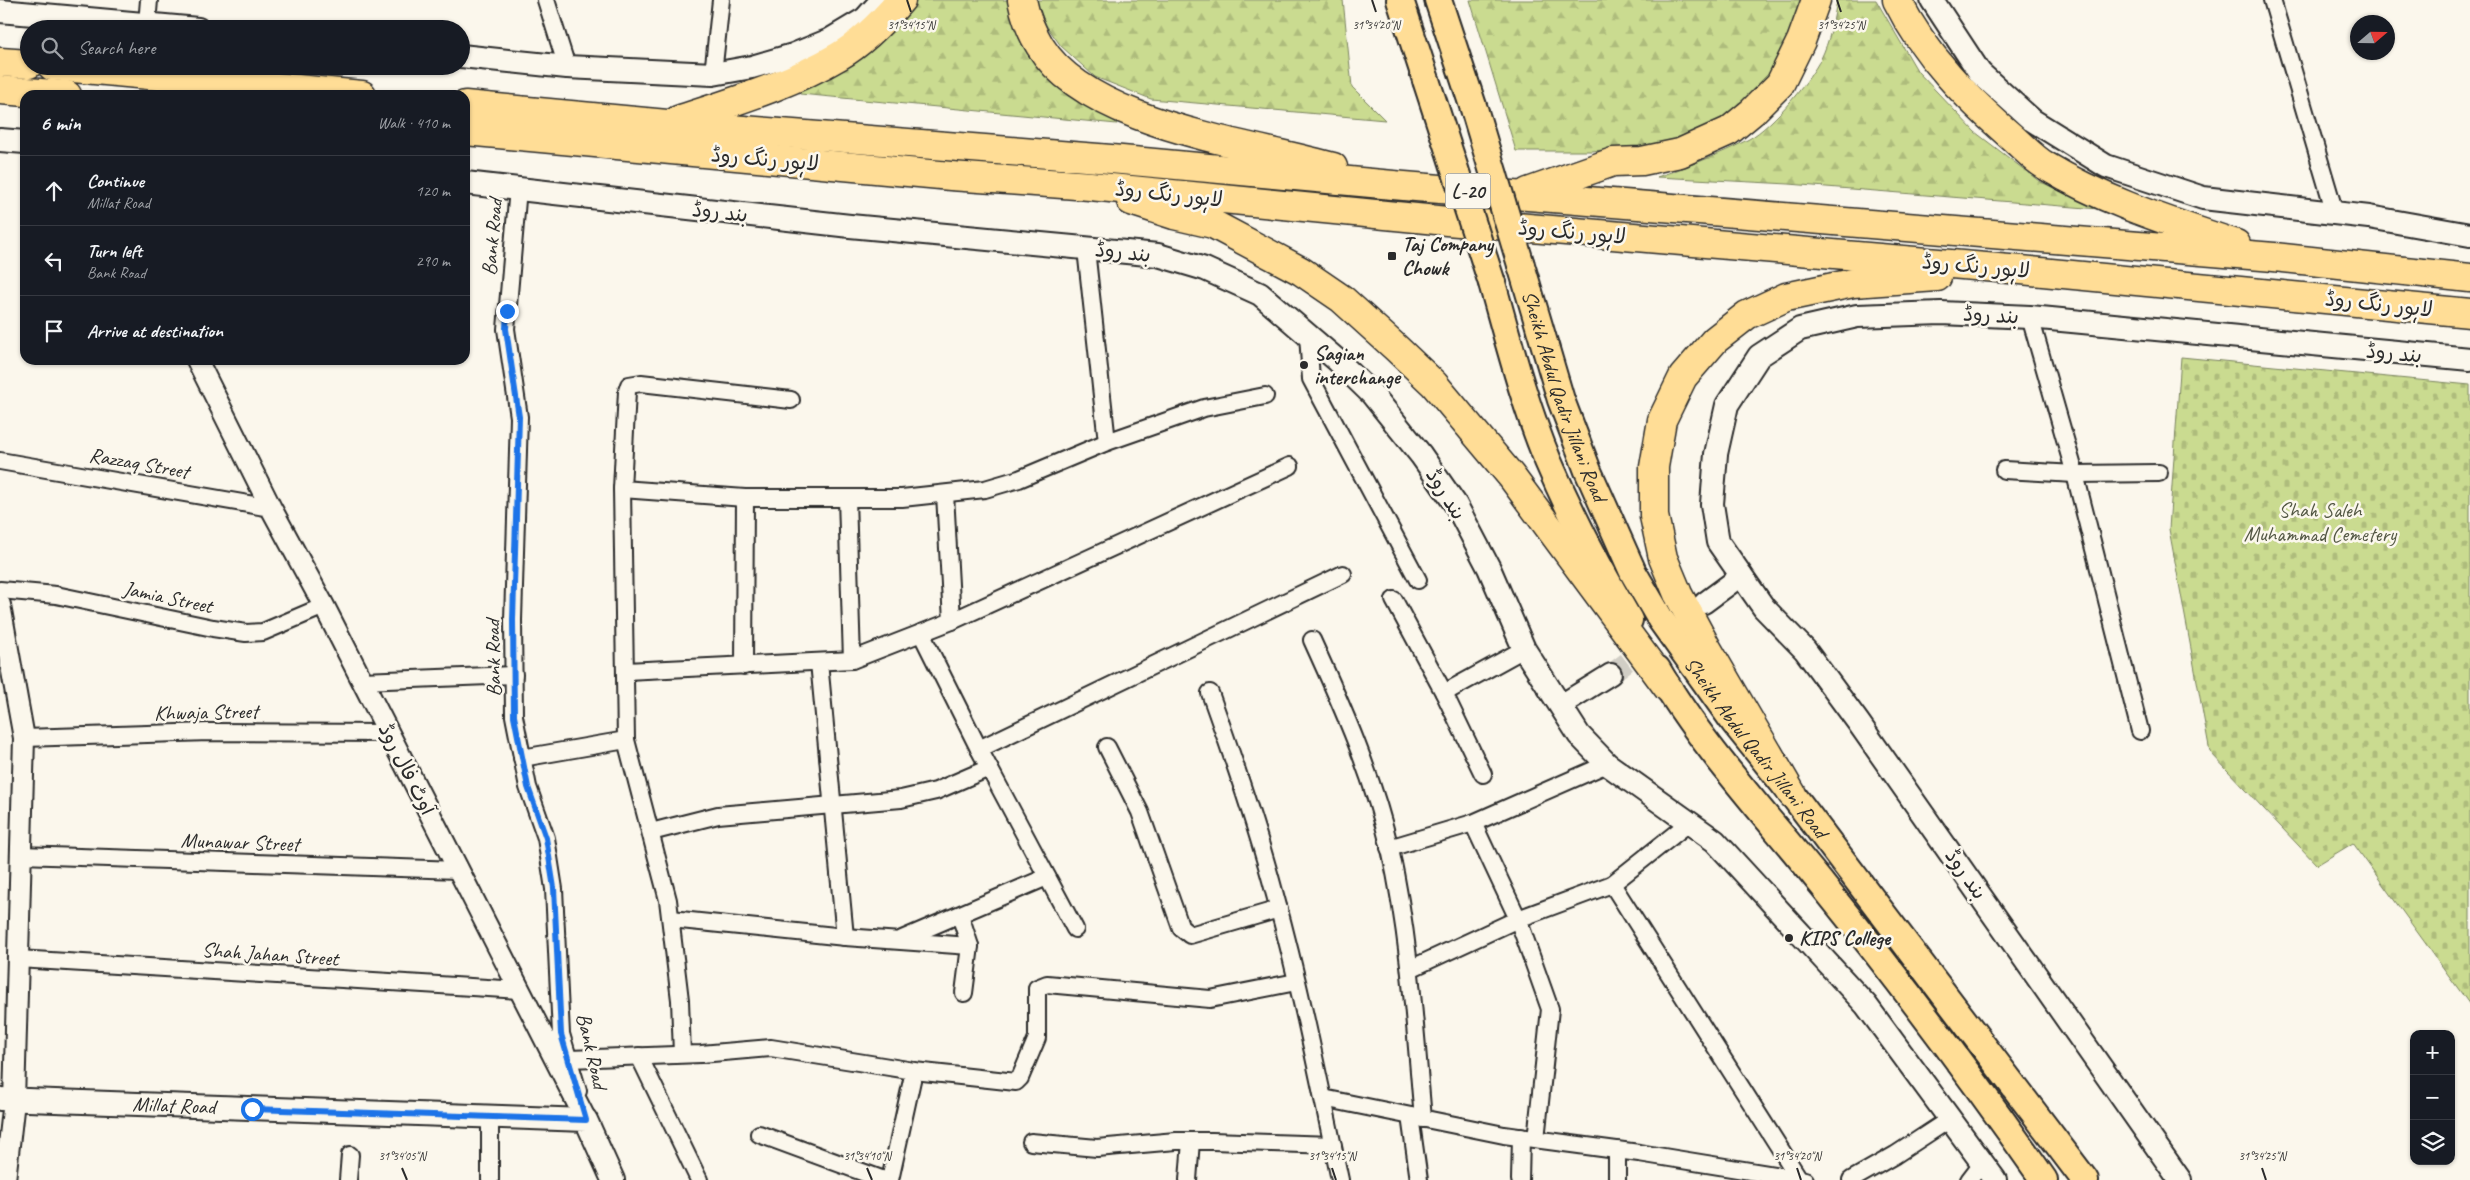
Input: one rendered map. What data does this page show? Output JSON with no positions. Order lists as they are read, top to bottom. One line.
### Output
{"streets":{"highway":["لاہور رنگ روڈ","L-20"],"main road":["بند روڈ","Sheikh Abdul Qadir Jillani Road","آوٹ فال روڈ","Millat Road"],"street":["Bank Road","Razzaq Street","Jamia Street","Khwaja Street","Munawar Street","Shah Jahan Street"]},"crossings":[["بند روڈ","Bank Road"],["Bank Road","آوٹ فال روڈ"],["Bank Road","Millat Road"],["Razzaq Street","آوٹ فال روڈ"],["Jamia Street","آوٹ فال روڈ"],["Khwaja Street","آوٹ فال روڈ"],["آوٹ فال روڈ","Munawar Street"],["آوٹ فال روڈ","Shah Jahan Street"],["آوٹ فال روڈ","Millat Road"]],"parks":["Shah Saleh Muhammad Cemetery"],"places":{"transit":["Taj Company Chowk"],"other":["Sagian interchange","KIPS College"]},"north":"right","page":{"search":"Search here","heading":["6 min","Walk · 410 m"],"list":[["Continue","Millat Road","120 m"],["Turn left","Bank Road","290 m"],"Arrive at destination"],"map_buttons":["+","−"]},"coordinates":["31°34'20\"N","31°34'15\"N","31°34'25\"N","31°34'05\"N","31°34'10\"N"]}
